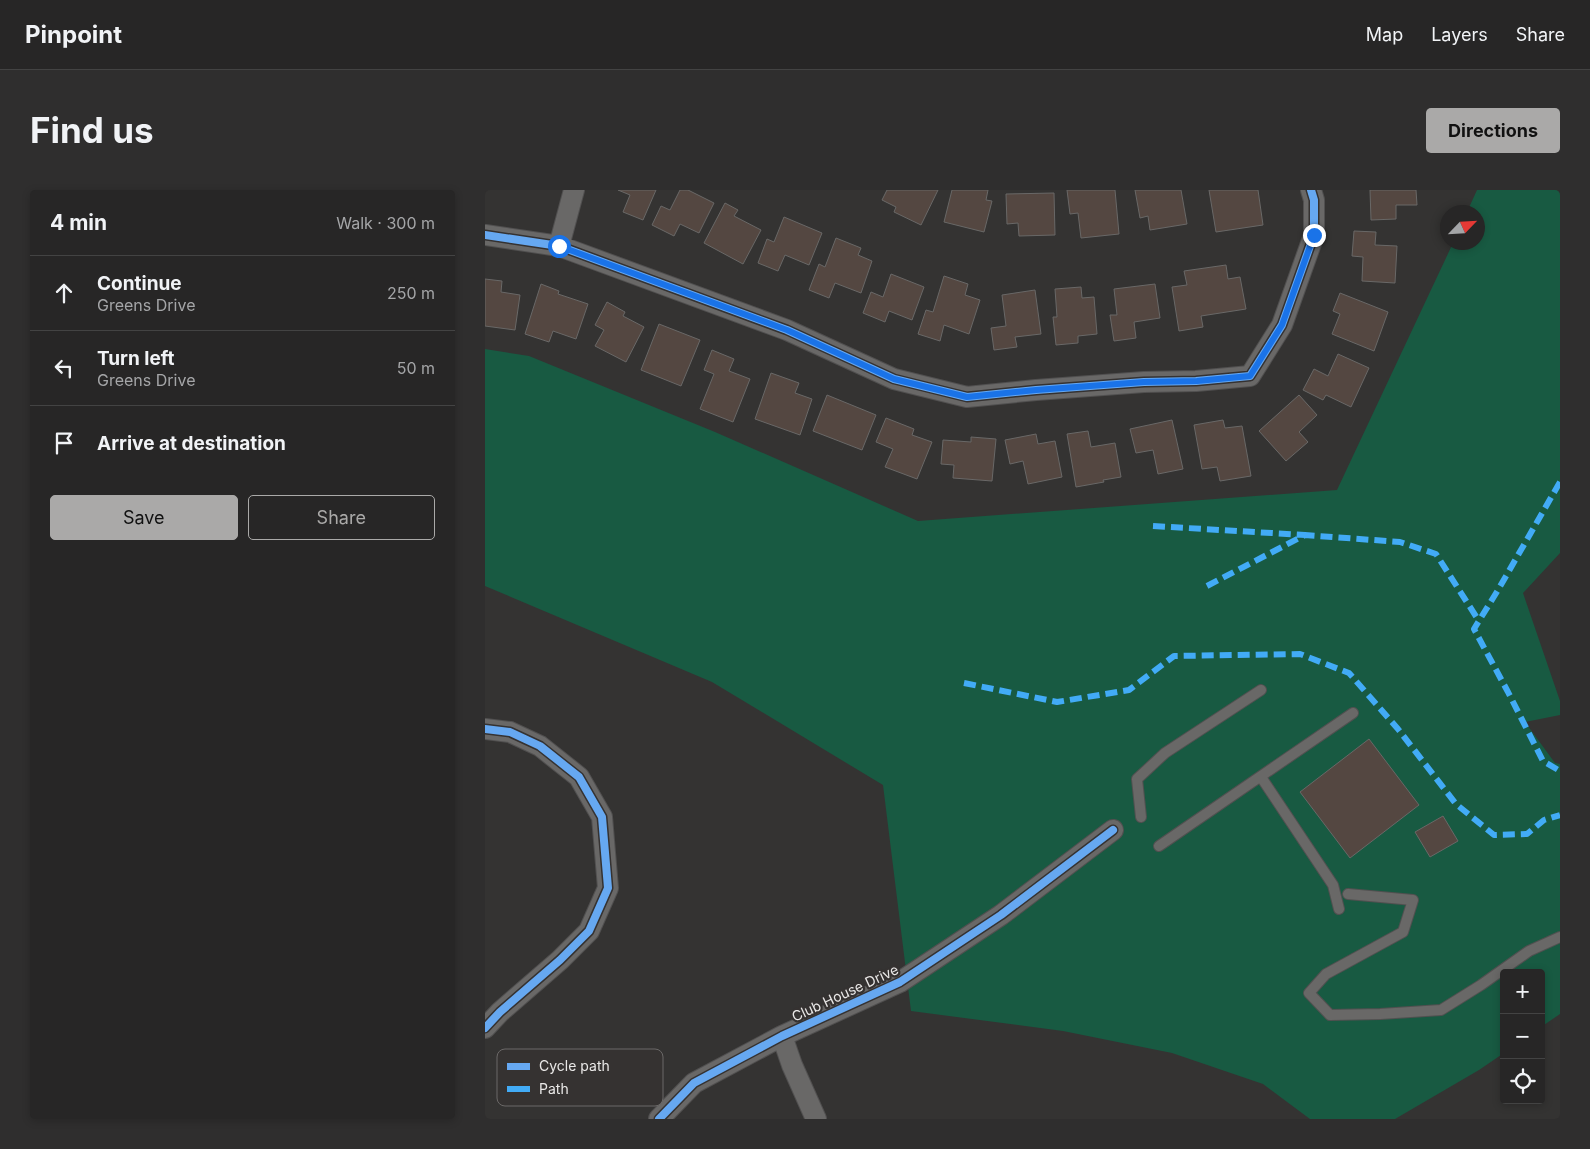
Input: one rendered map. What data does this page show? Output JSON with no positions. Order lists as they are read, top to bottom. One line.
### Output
{"streets":{"street":["Club House Drive"]},"legend":["Cycle path","Path"],"north":"top right","page":{"header":"Pinpoint","nav":["Map","Layers","Share"],"buttons":["Directions",["Save","Share"]],"title":"Find us","heading":["4 min","Walk · 300 m"],"list":[["Continue","Greens Drive","250 m"],["Turn left","Greens Drive","50 m"],"Arrive at destination"],"map_buttons":["+","−"]}}
